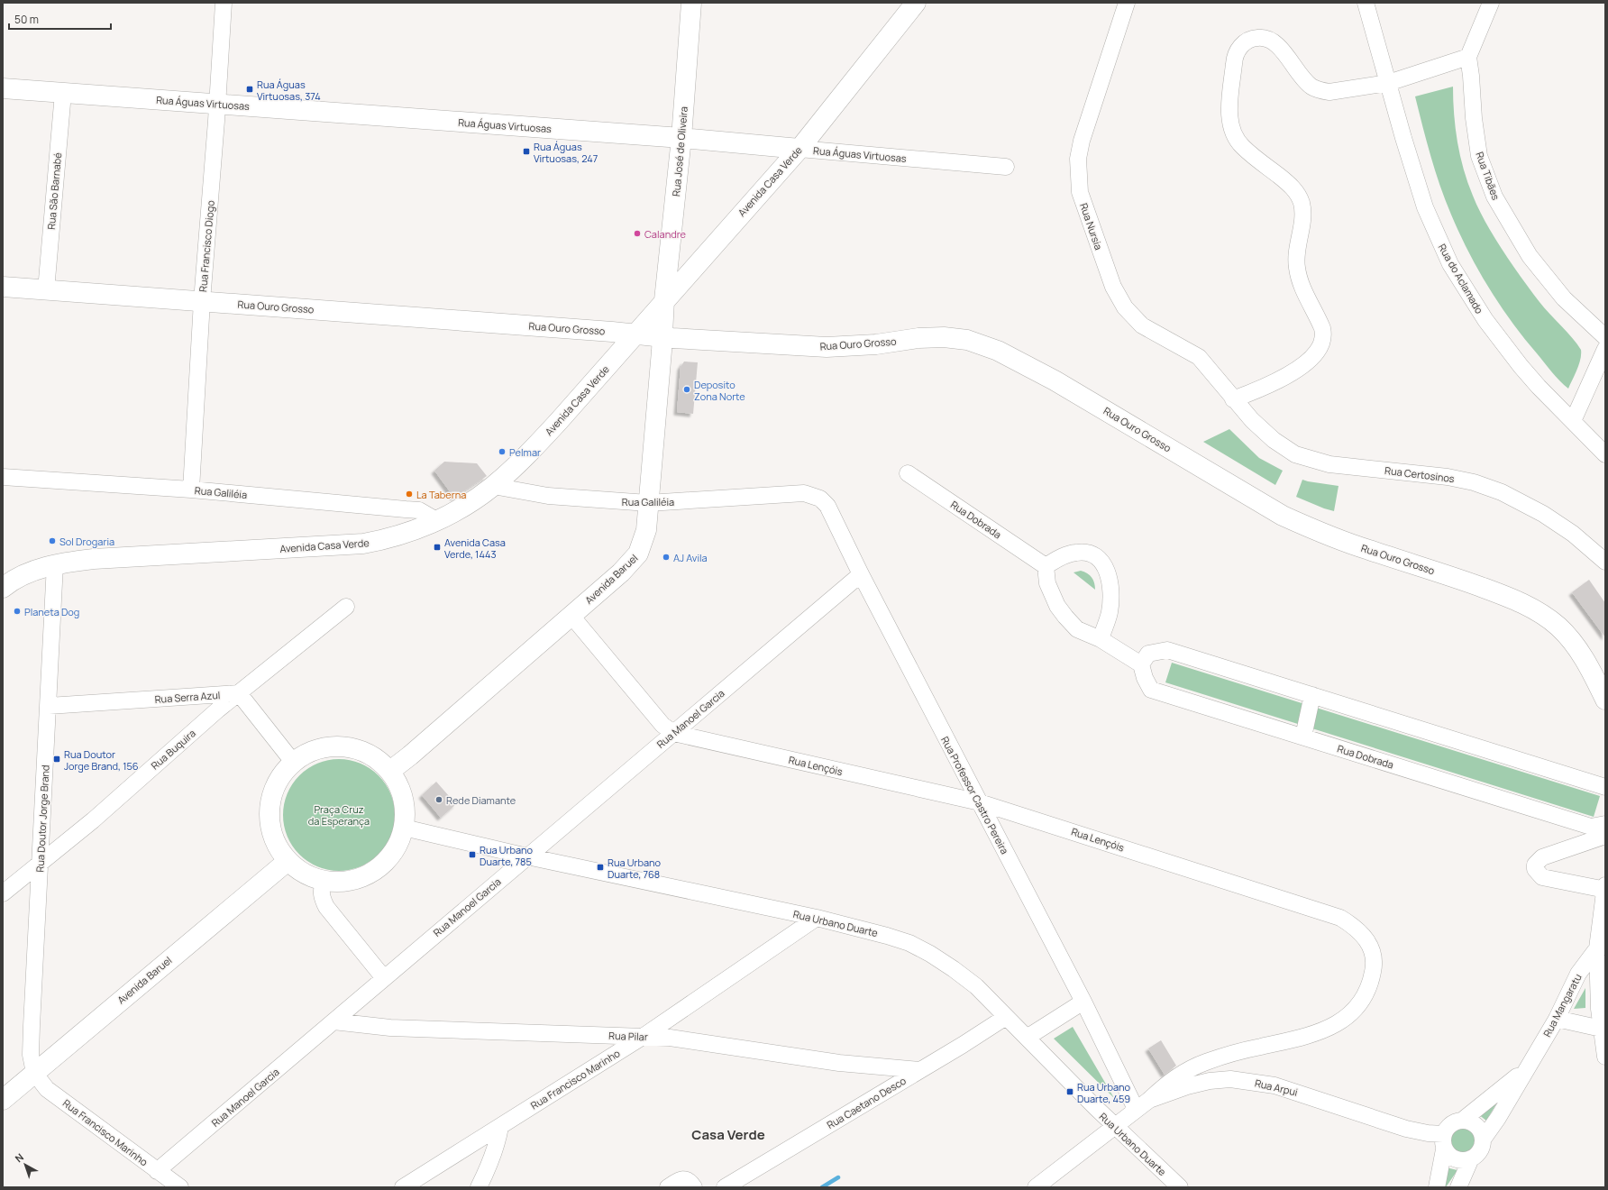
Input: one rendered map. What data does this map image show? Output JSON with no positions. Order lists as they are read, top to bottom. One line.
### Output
{"streets":{"street":["Rua Águas Virtuosas","Rua José de Oliveira","Rua Tibães","Avenida Casa Verde","Rua São Barnabé","Rua Nursia","Rua Francisco Diogo","Rua do Aclamado","Rua Ouro Grosso","Rua Certosinos","Rua Galiléia","Rua Dobrada","Avenida Baruel","Rua Serra Azul","Rua Manoel Garcia","Rua Buquira","Rua Lençóis","Rua Professor Castro Pereira","Rua Doutor Jorge Brand","Rua Urbano Duarte","Rua Mangaratu","Rua Pilar","Rua Francisco Marinho","Rua Arpui","Rua Caetano Desco"]},"crossings":[["Rua Águas Virtuosas","Rua José de Oliveira"],["Rua Águas Virtuosas","Avenida Casa Verde"],["Rua Águas Virtuosas","Rua São Barnabé"],["Rua Águas Virtuosas","Rua Francisco Diogo"],["Rua José de Oliveira","Avenida Casa Verde"],["Rua José de Oliveira","Avenida Baruel"],["Avenida Casa Verde","Rua Ouro Grosso"],["Avenida Casa Verde","Rua Galiléia"],["Avenida Casa Verde","Avenida Baruel"],["Avenida Casa Verde","Rua Doutor Jorge Brand"],["Rua São Barnabé","Rua Ouro Grosso"],["Rua Nursia","Rua Certosinos"],["Rua Francisco Diogo","Rua Ouro Grosso"],["Rua Francisco Diogo","Rua Galiléia"],["Rua Ouro Grosso","Avenida Baruel"],["Rua Galiléia","Avenida Baruel"],["Rua Galiléia","Rua Professor Castro Pereira"],["Avenida Baruel","Rua Lençóis"],["Avenida Baruel","Rua Doutor Jorge Brand"],["Avenida Baruel","Rua Francisco Marinho"],["Rua Serra Azul","Rua Buquira"],["Rua Serra Azul","Rua Doutor Jorge Brand"],["Rua Manoel Garcia","Rua Lençóis"],["Rua Manoel Garcia","Rua Professor Castro Pereira"],["Rua Manoel Garcia","Rua Urbano Duarte"],["Rua Manoel Garcia","Rua Pilar"],["Rua Manoel Garcia","Rua Francisco Marinho"],["Rua Buquira","Rua Doutor Jorge Brand"],["Rua Lençóis","Rua Professor Castro Pereira"],["Rua Lençóis","Rua Arpui"],["Rua Professor Castro Pereira","Rua Arpui"],["Rua Doutor Jorge Brand","Rua Francisco Marinho"],["Rua Urbano Duarte","Rua Francisco Marinho"],["Rua Urbano Duarte","Rua Arpui"],["Rua Urbano Duarte","Rua Caetano Desco"],["Rua Mangaratu","Rua Arpui"],["Rua Pilar","Rua Francisco Marinho"],["Rua Pilar","Rua Caetano Desco"]],"districts":["Casa Verde"],"parks":["Praça Cruz da Esperança"],"places":{"transit":["Rua Águas Virtuosas, 374","Rua Águas Virtuosas, 247","Avenida Casa Verde, 1443","Rua Doutor Jorge Brand, 156","Rua Urbano Duarte, 785","Rua Urbano Duarte, 768","Rua Urbano Duarte, 459"],"other":["Calandre","Deposito Zona Norte","Pelmar","La Taberna","Sol Drogaria","AJ Avila","Planeta Dog","Rede Diamante"]},"scale_bar":"50 m","north":"top left"}
